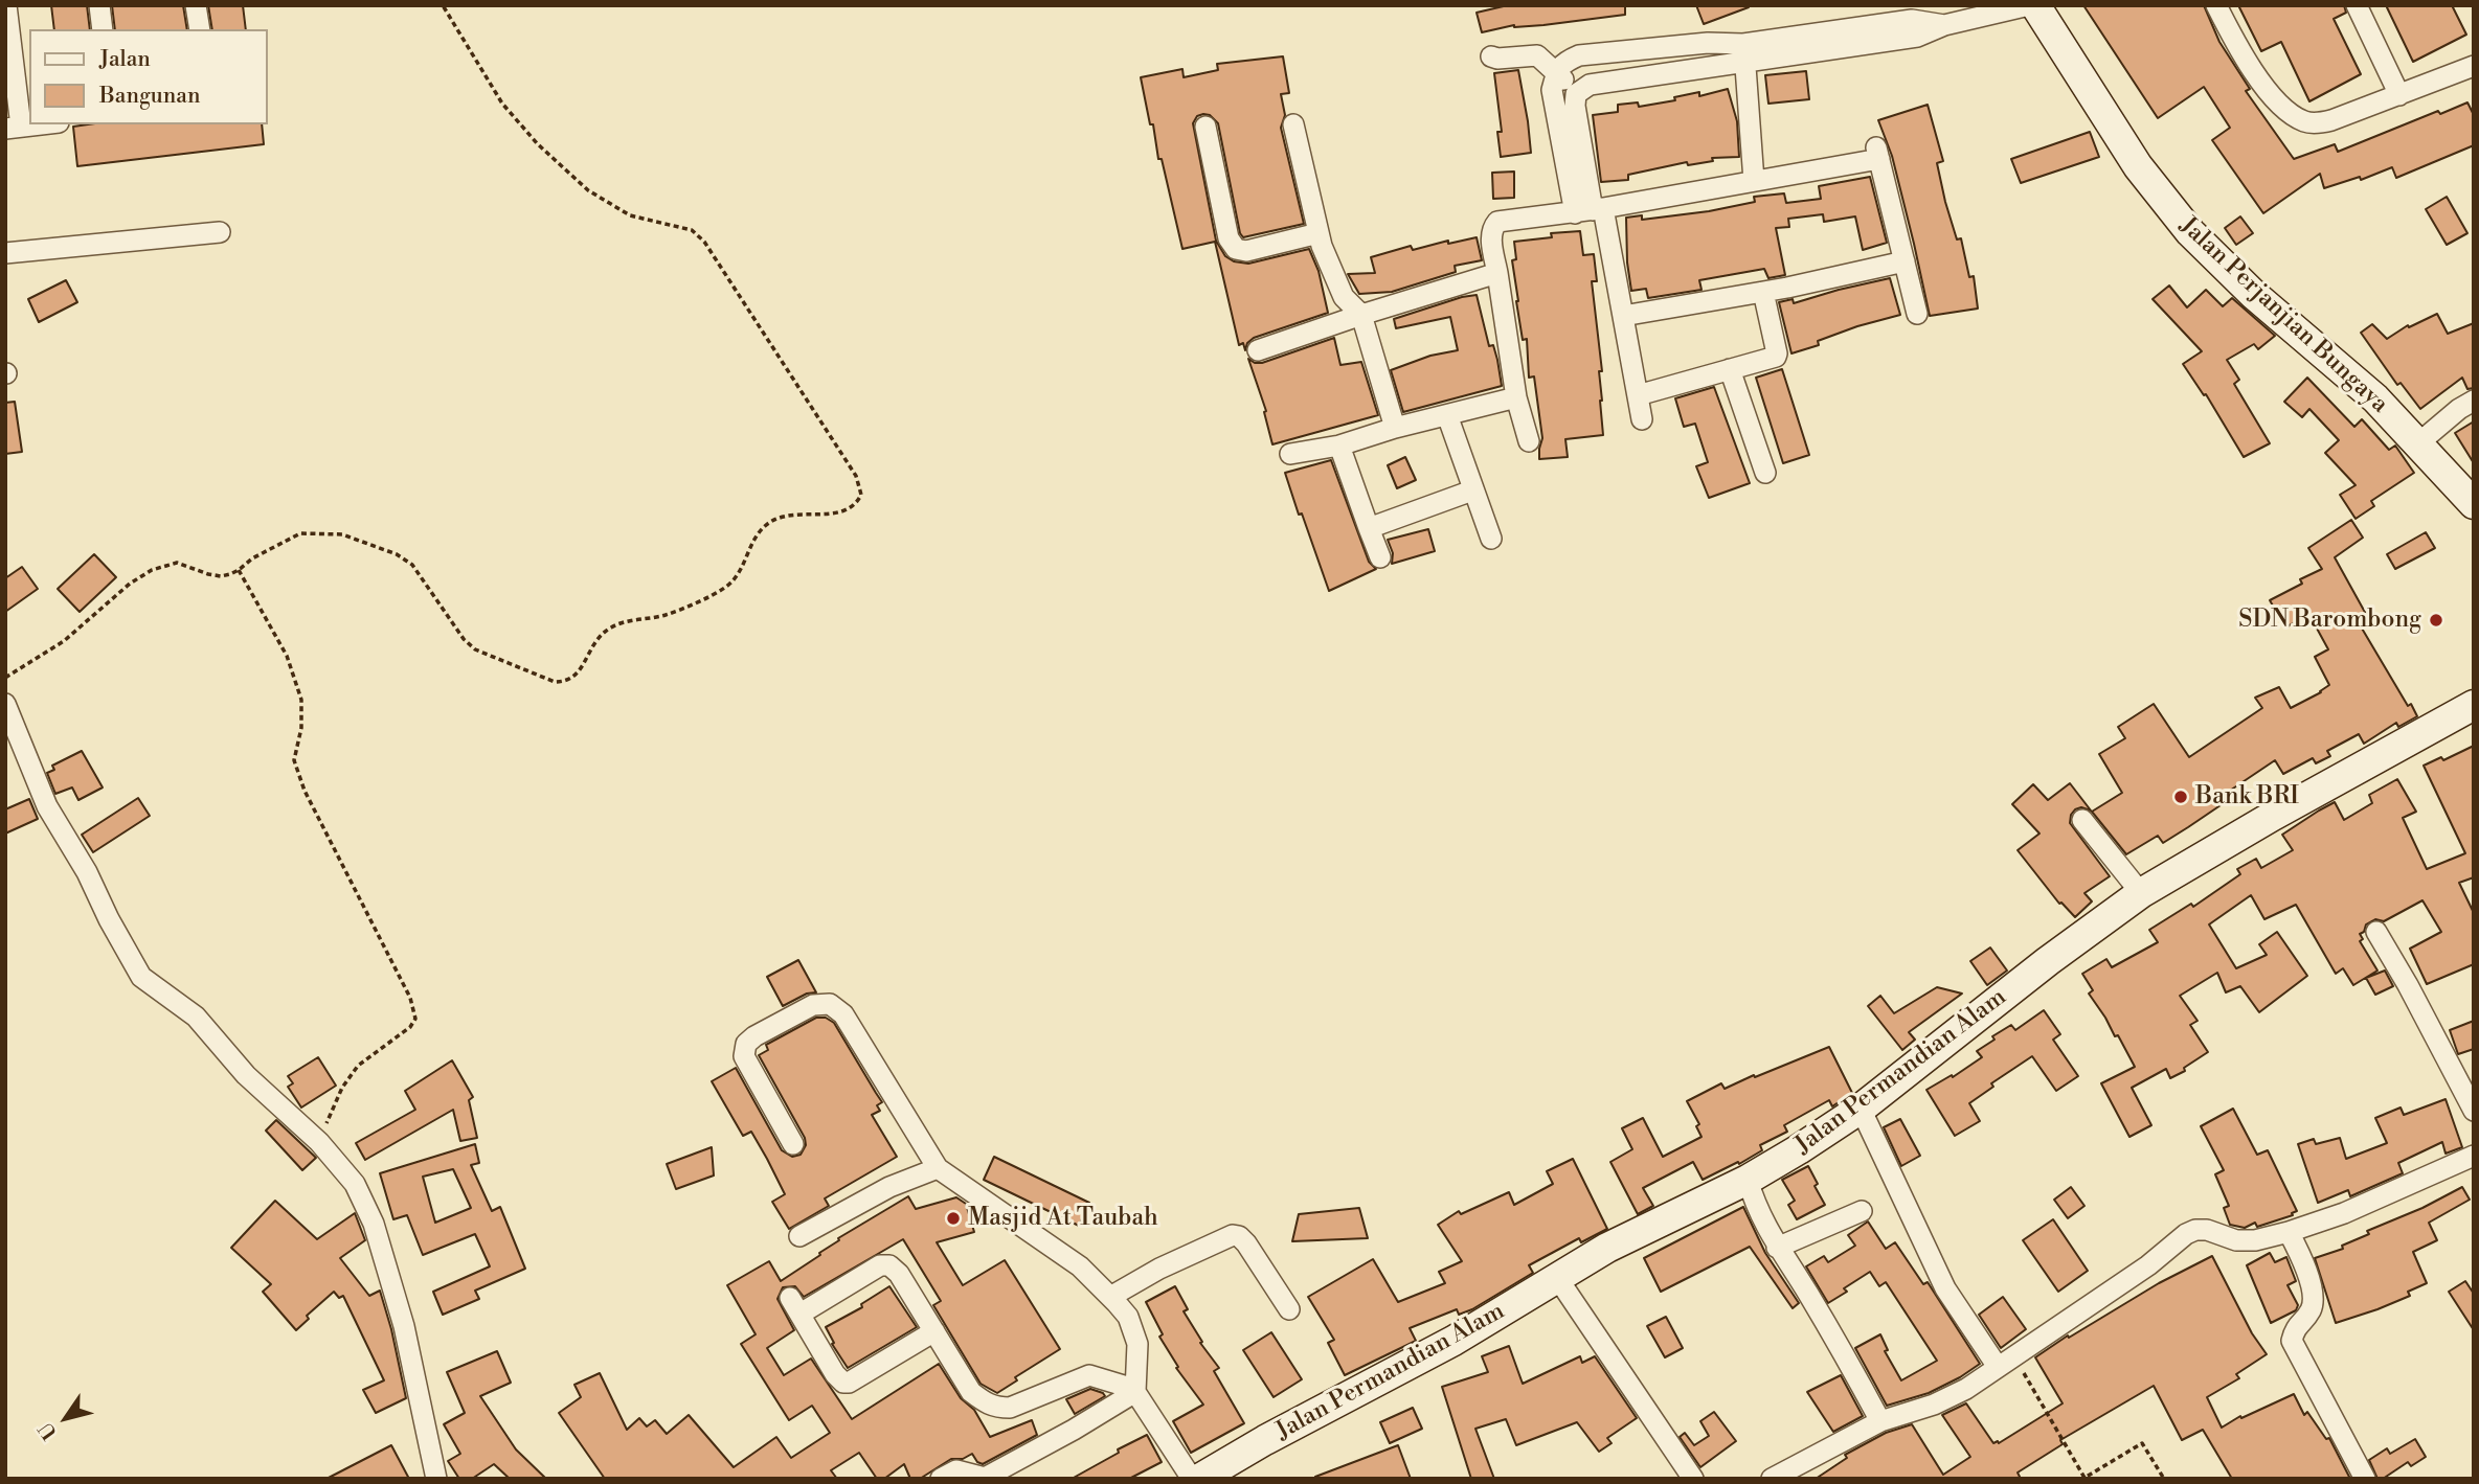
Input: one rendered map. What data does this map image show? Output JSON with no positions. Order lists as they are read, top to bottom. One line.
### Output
{"streets":{"main road":["Jalan Perjanjian Bungaya","Jalan Permandian Alam"]},"places":["SDN Barombong","Bank BRI","Masjid At Taubah"],"legend":["Jalan","Bangunan"],"north":"bottom left"}
